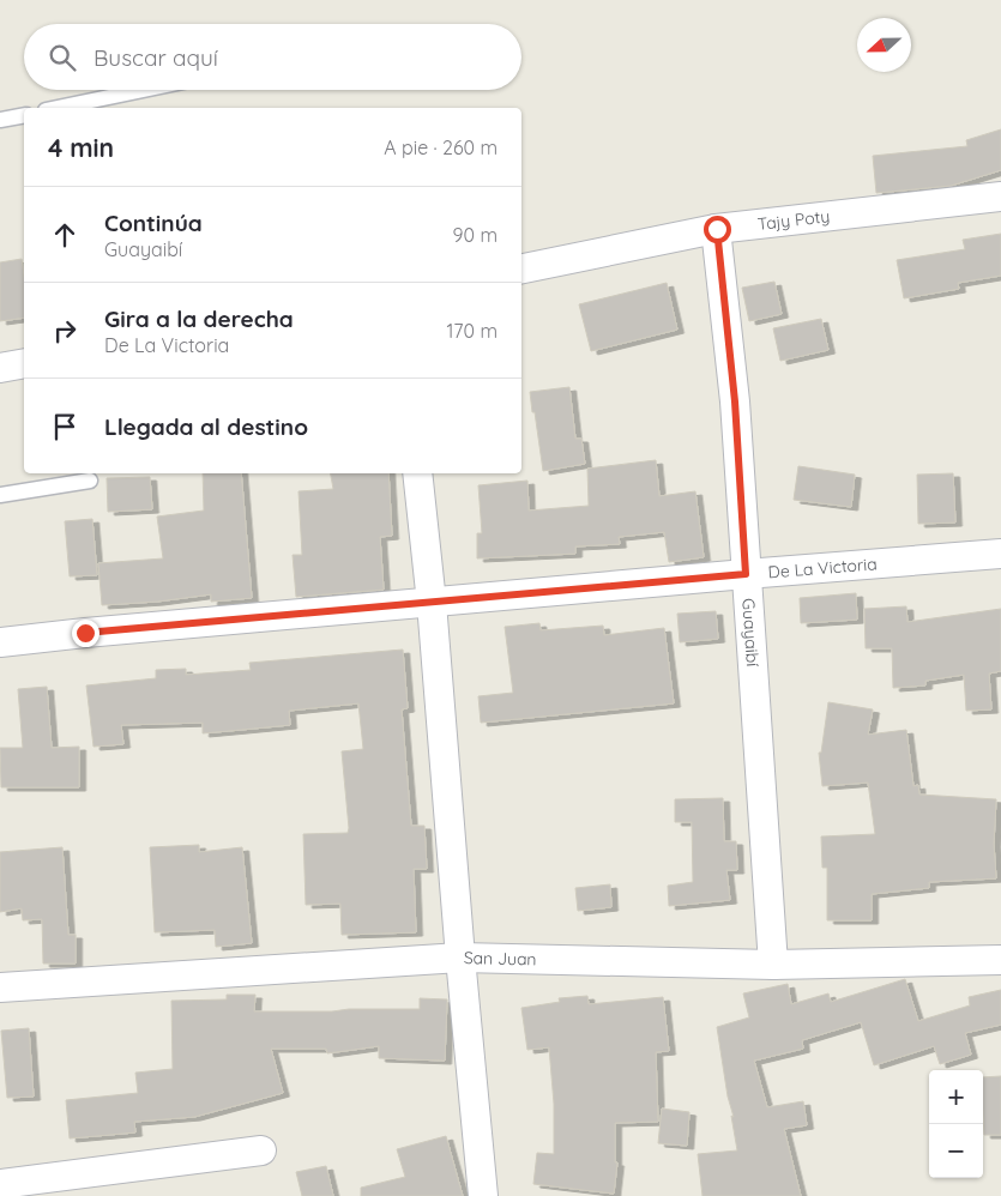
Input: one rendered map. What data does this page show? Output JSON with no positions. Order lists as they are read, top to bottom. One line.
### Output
{"streets":{"street":["Tajy Poty","De La Victoria","Guayaibí","San Juan"]},"crossings":[["Tajy Poty","Guayaibí"],["De La Victoria","Guayaibí"],["Guayaibí","San Juan"]],"north":"left","page":{"search":"Buscar aquí","heading":["4 min","A pie · 260 m"],"list":[["Continúa","Guayaibí","90 m"],["Gira a la derecha","De La Victoria","170 m"],"Llegada al destino"],"map_buttons":["+","−"]}}
